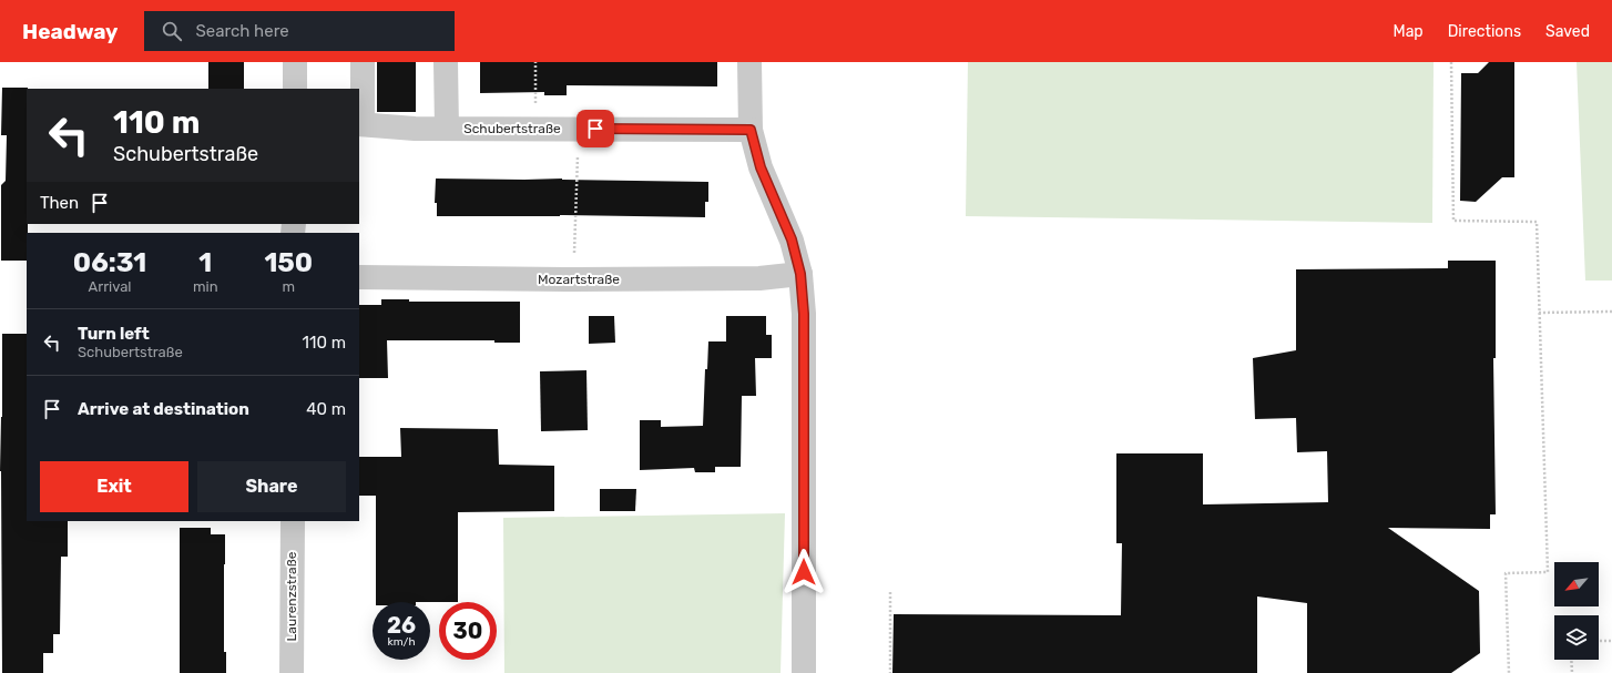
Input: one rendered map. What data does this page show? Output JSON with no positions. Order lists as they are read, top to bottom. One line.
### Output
{"streets":{"street":["Schubertstraße","Mozartstraße","Laurenzstraße"]},"north":"bottom left","page":{"header":"Headway","search":"Search here","nav":["Map","Directions","Saved"],"turn":["110 m","Schubertstraße"],"then":"Then","eta":["06:31","Arrival","1","min","150","m"],"list":[{"name":"Turn left","note":"Schubertstraße","value":"110 m"},{"name":"Arrive at destination","value":"40 m"}],"buttons":["Exit","Share"],"speed":"26 km/h","limit":"30"}}
